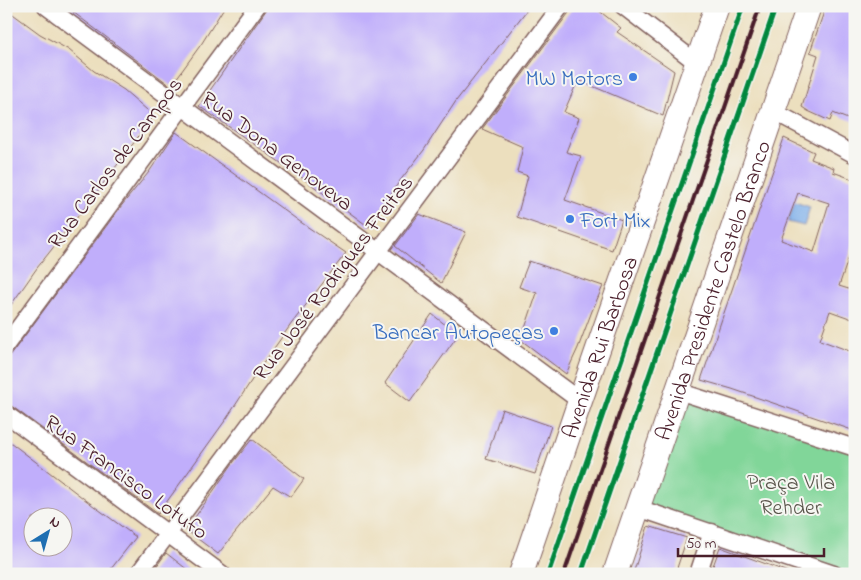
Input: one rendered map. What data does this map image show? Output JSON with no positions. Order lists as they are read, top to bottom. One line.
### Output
{"streets":{"main road":["Avenida Presidente Castelo Branco","Avenida Rui Barbosa"],"street":["Rua Dona Genoveva","Rua Carlos de Campos","Rua José Rodrigues Freitas","Rua Francisco Lotufo"]},"crossings":[["Rua Dona Genoveva","Rua Carlos de Campos"],["Rua Dona Genoveva","Rua José Rodrigues Freitas"],["Rua Dona Genoveva","Avenida Rui Barbosa"],["Rua José Rodrigues Freitas","Rua Francisco Lotufo"]],"parks":["Praça Vila Rehder"],"places":["MW Motors","Fort Mix","Bancar Autopeças"],"scale_bar":"50 m","north":"top right"}
